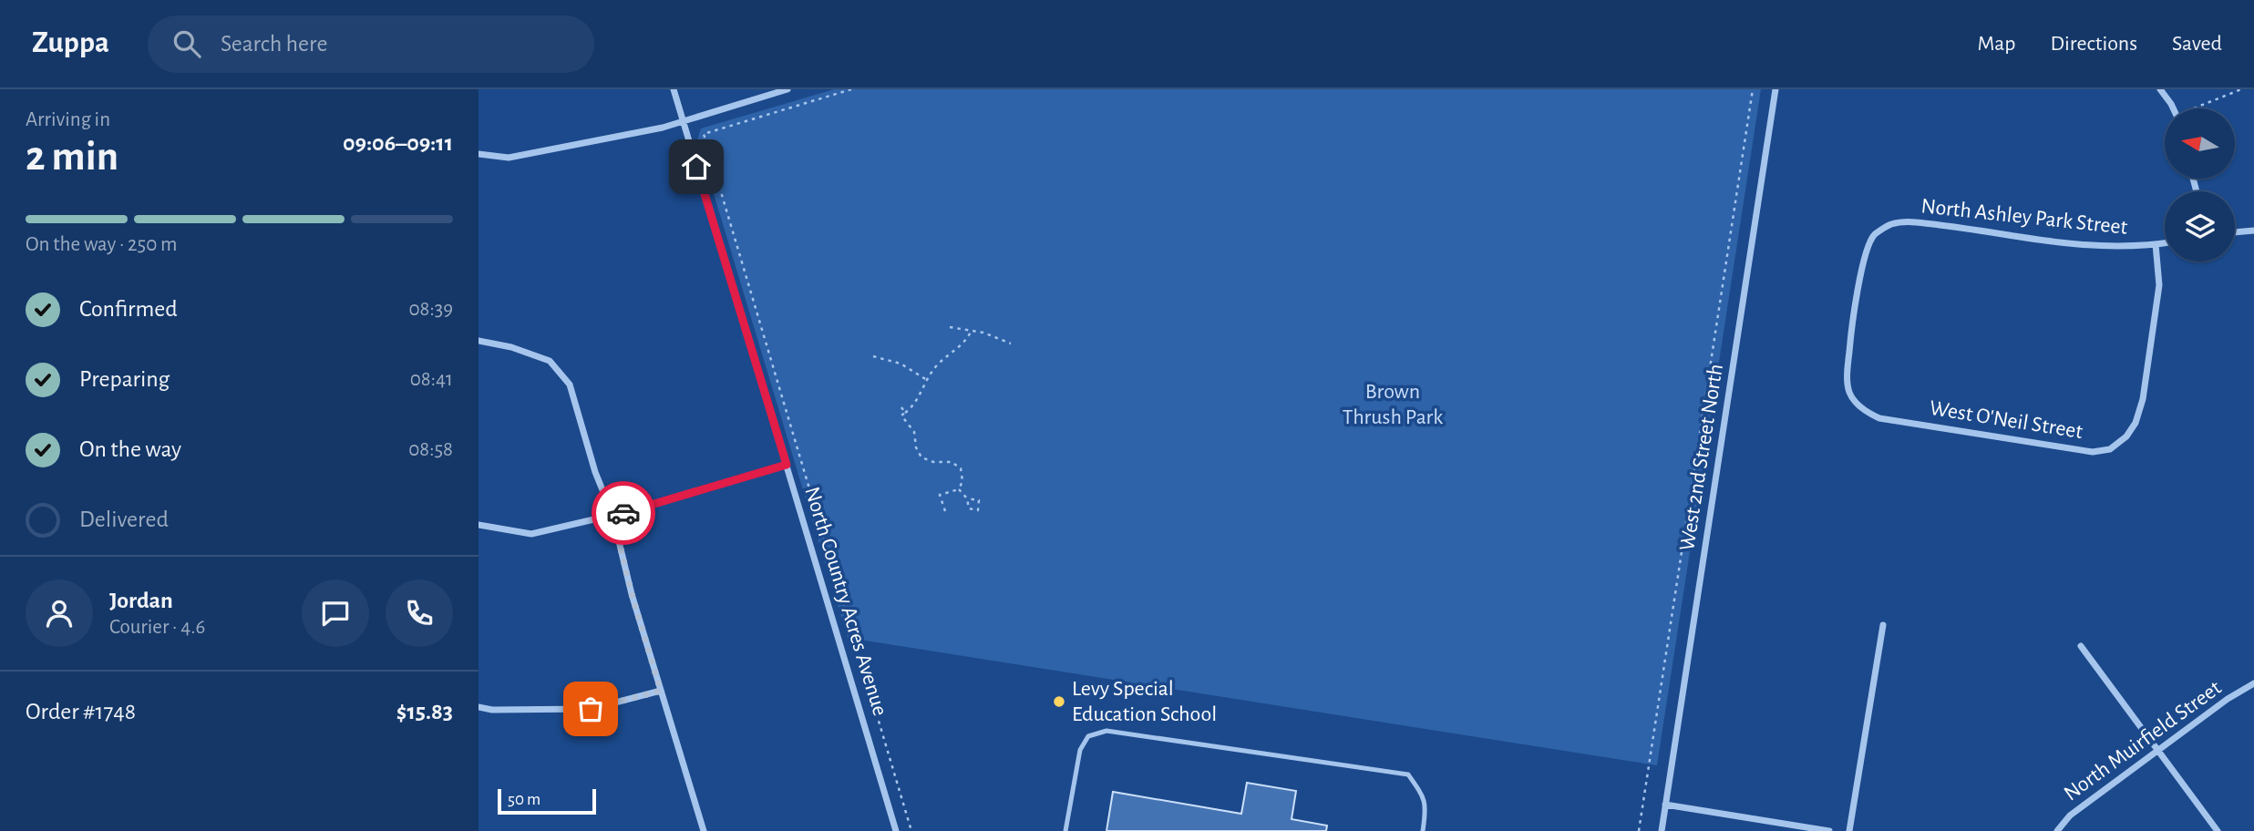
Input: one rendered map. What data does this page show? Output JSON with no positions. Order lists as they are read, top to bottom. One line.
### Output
{"streets":{"street":["North Ashley Park Street","West O'Neil Street","West 2nd Street North","North Country Acres Avenue","North Muirfield Street"]},"crossings":[["North Ashley Park Street","West O'Neil Street"]],"parks":["Brown Thrush Park"],"places":["Levy Special Education School"],"scale_bar":"50 m","north":"left","page":{"header":"Zuppa","search":"Search here","nav":["Map","Directions","Saved"],"heading":["2 min","Arriving in","09:06–09:11"],"panel":["Jordan","Courier · 4.6","Order #1748","$15.83"],"bar":"On the way · 250 m","list":[["Confirmed","08:39"],["Preparing","08:41"],["On the way","08:58"],"Delivered"],"scale":"50 m"}}
